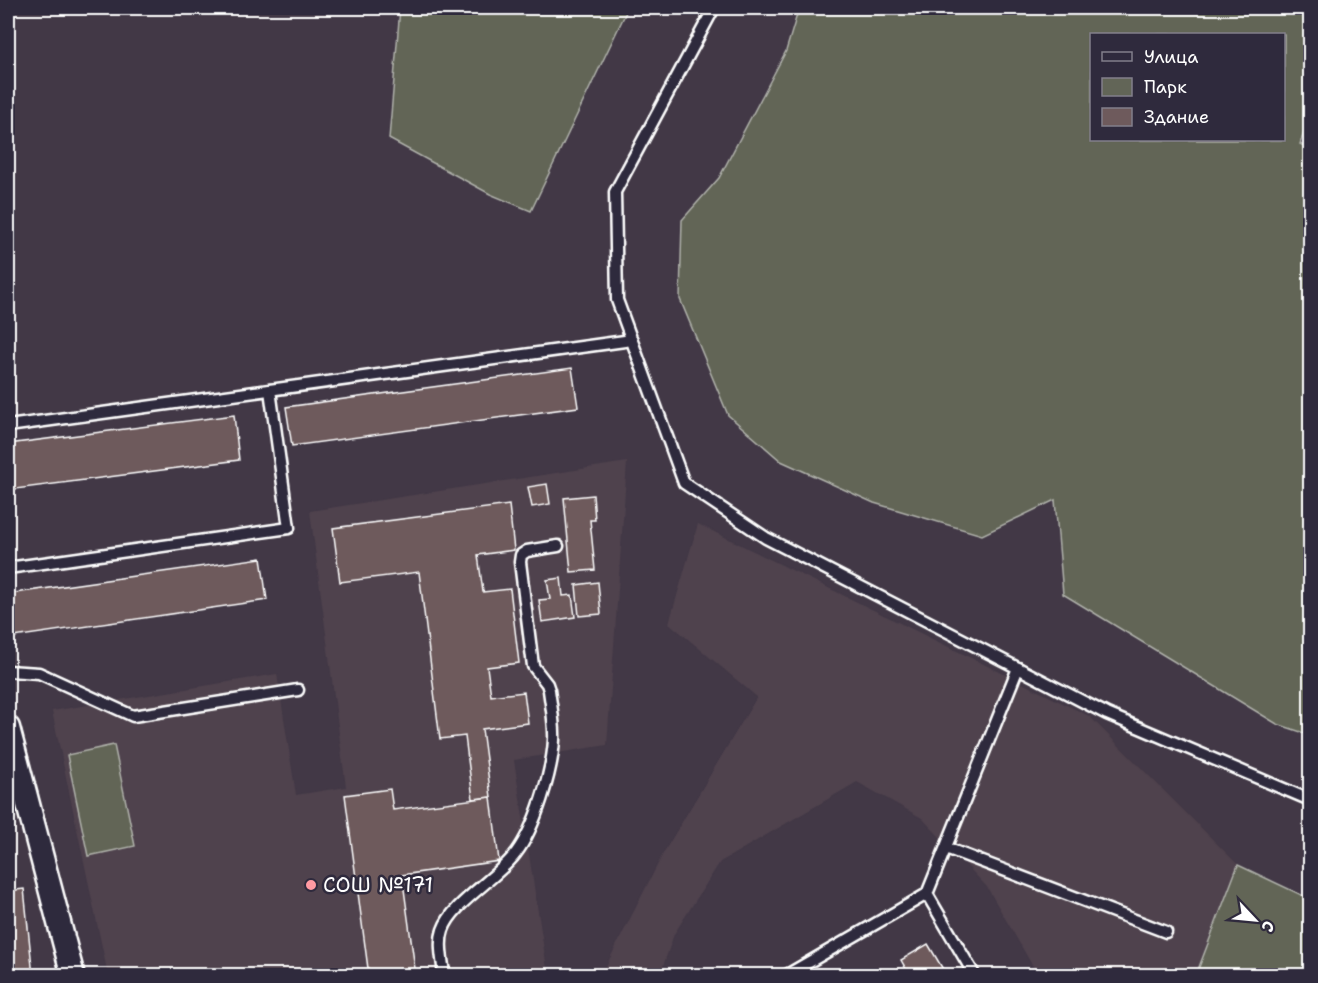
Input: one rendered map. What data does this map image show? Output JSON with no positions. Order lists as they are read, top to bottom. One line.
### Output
{"places":["СОШ №171"],"legend":["Улица","Парк","Здание"],"north":"bottom right"}
